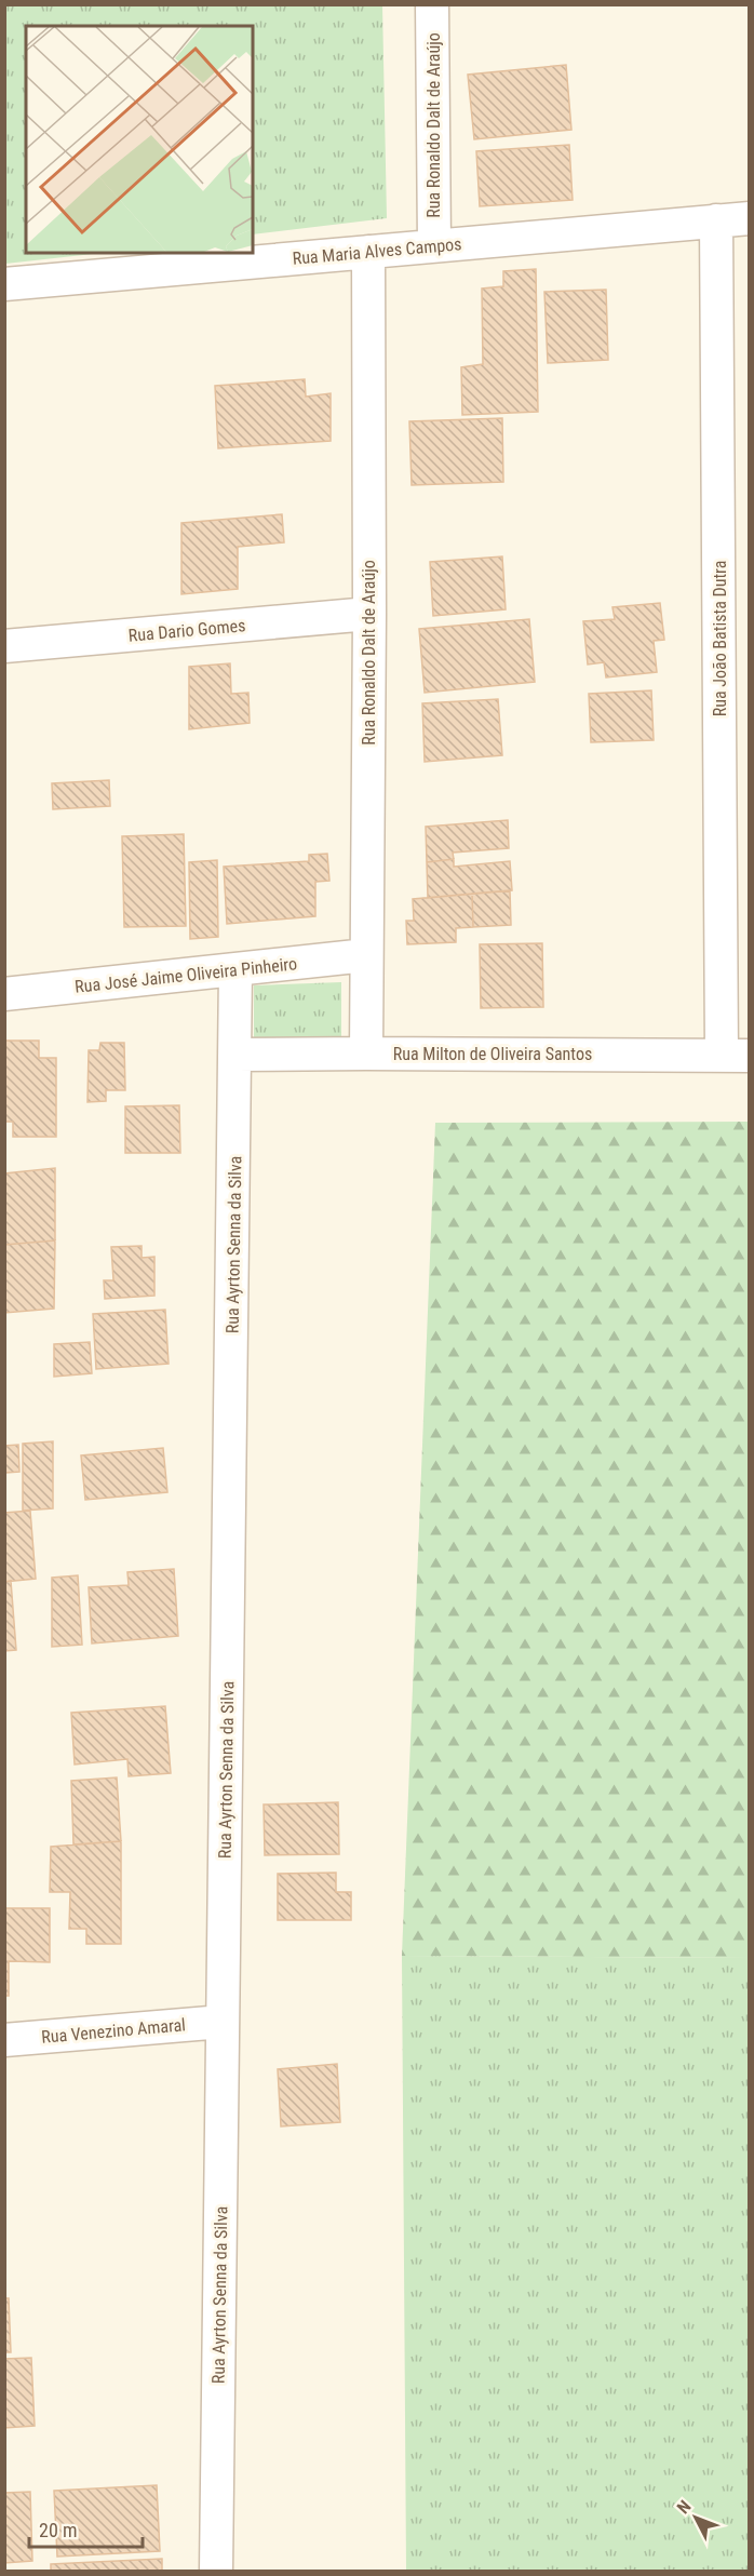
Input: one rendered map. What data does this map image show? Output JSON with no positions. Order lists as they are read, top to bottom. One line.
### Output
{"streets":{"street":["Rua Ronaldo Dalt de Araújo","Rua Maria Alves Campos","Rua Dario Gomes","Rua João Batista Dutra","Rua José Jaime Oliveira Pinheiro","Rua Milton de Oliveira Santos","Rua Ayrton Senna da Silva","Rua Venezino Amaral"]},"crossings":[["Rua Ronaldo Dalt de Araújo","Rua Maria Alves Campos"],["Rua Ronaldo Dalt de Araújo","Rua Dario Gomes"],["Rua Ronaldo Dalt de Araújo","Rua José Jaime Oliveira Pinheiro"],["Rua Ronaldo Dalt de Araújo","Rua Milton de Oliveira Santos"],["Rua Maria Alves Campos","Rua João Batista Dutra"],["Rua João Batista Dutra","Rua Milton de Oliveira Santos"],["Rua José Jaime Oliveira Pinheiro","Rua Ayrton Senna da Silva"],["Rua Milton de Oliveira Santos","Rua Ayrton Senna da Silva"],["Rua Ayrton Senna da Silva","Rua Venezino Amaral"]],"scale_bar":"20 m","north":"top left"}
